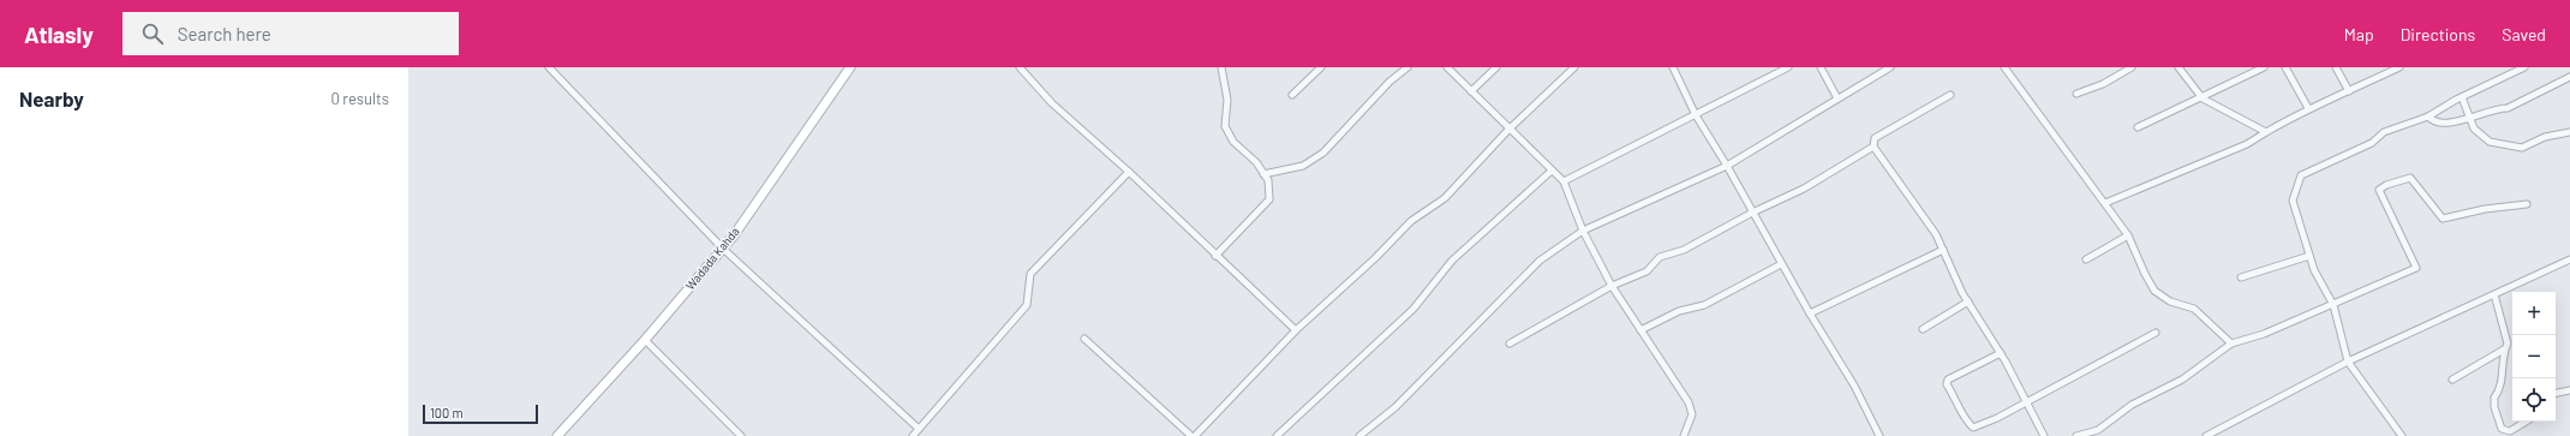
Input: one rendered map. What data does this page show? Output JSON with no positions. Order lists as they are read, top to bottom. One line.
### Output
{"streets":{"main road":["Wadada Kahda"]},"scale_bar":"100 m","page":{"header":"Atlasly","search":"Search here","nav":["Map","Directions","Saved"],"heading":["Nearby","0 results"],"map_buttons":["+","−"],"scale":"100 m"}}
